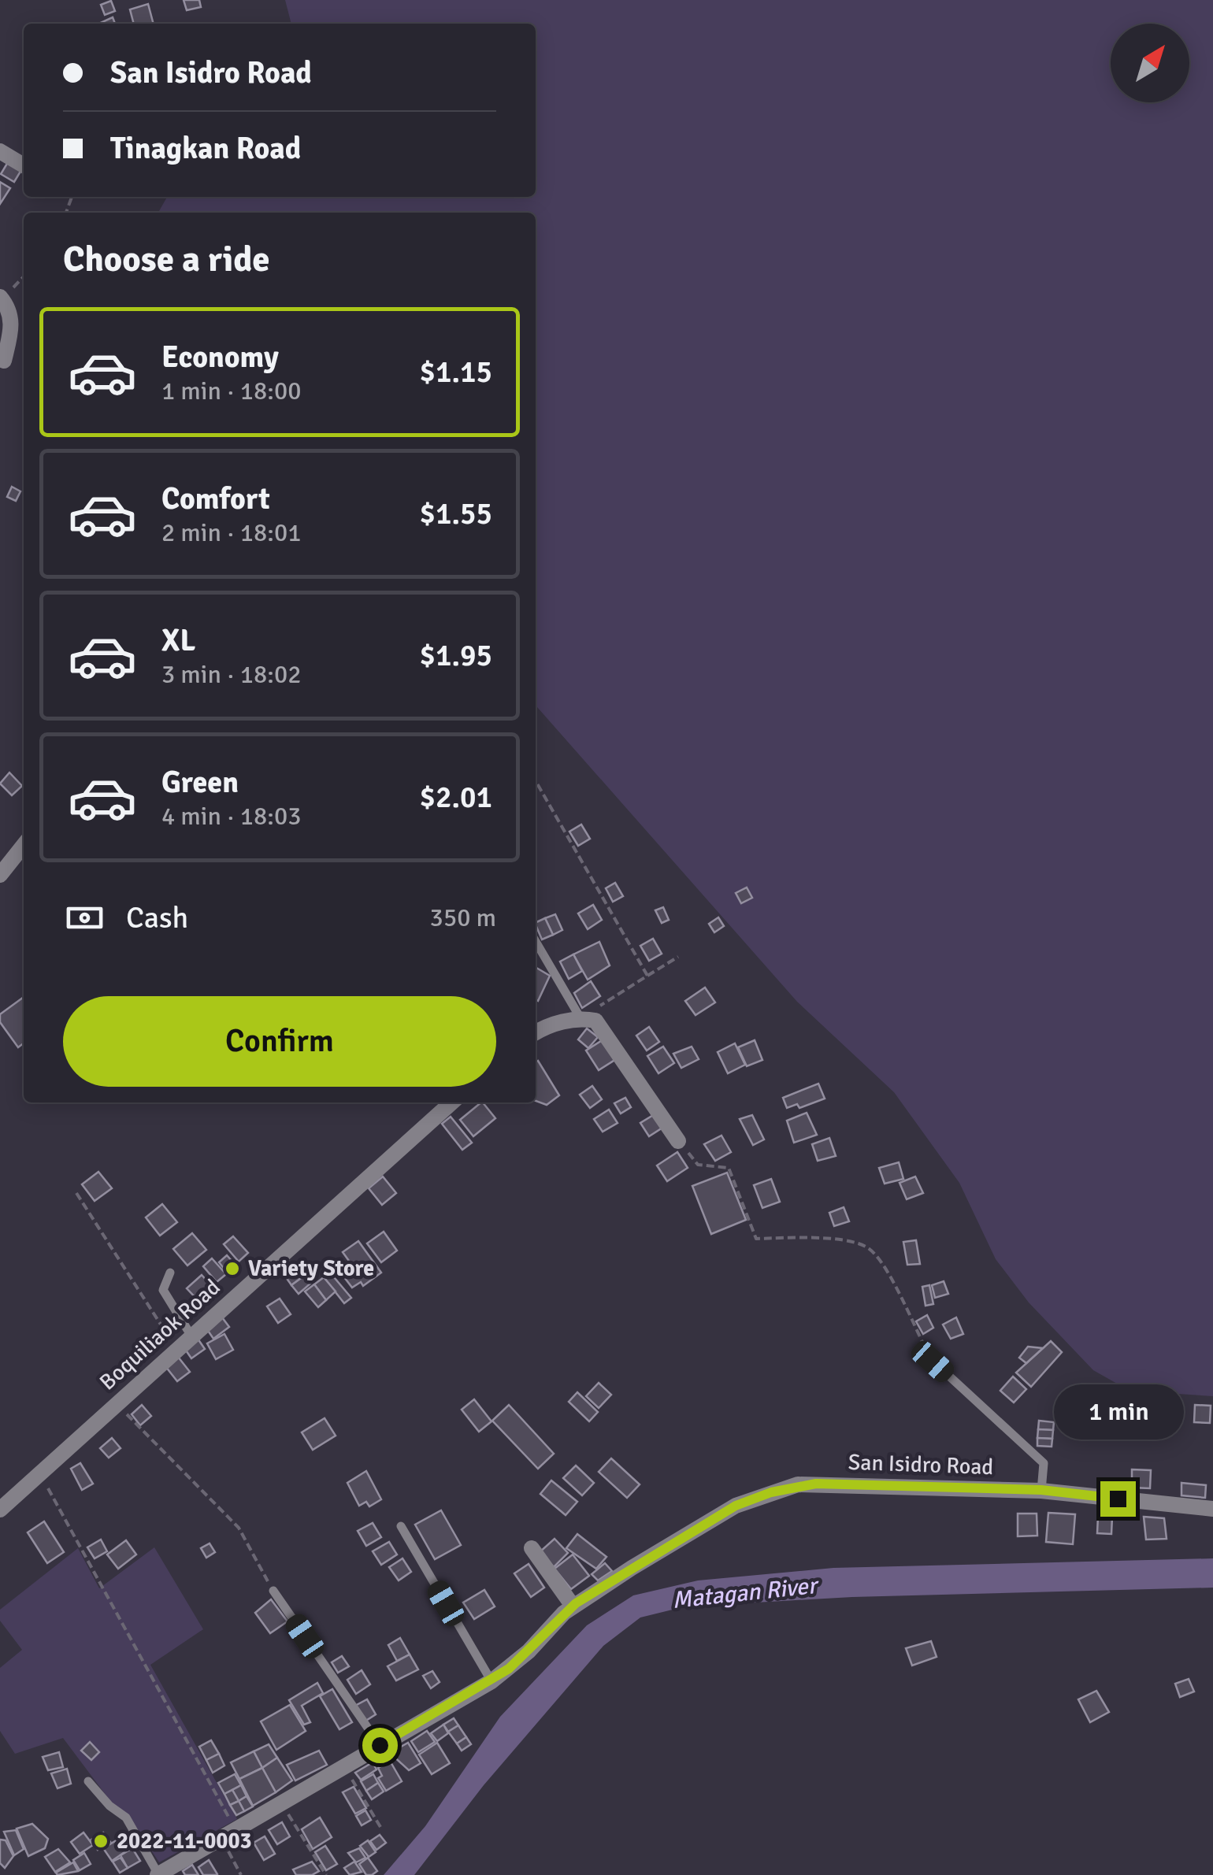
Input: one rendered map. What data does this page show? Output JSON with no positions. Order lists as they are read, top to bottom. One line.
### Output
{"streets":{"street":["Boquiliaok Road","San Isidro Road"]},"water":["Matagan River"],"places":["Variety Store","2022-11-0003"],"north":"top right","page":{"banner":["San Isidro Road","Tinagkan Road"],"heading":"Choose a ride","list":[{"name":"Economy","note":"1 min · 18:00","value":"$1.15"},{"name":"Comfort","note":"2 min · 18:01","value":"$1.55"},{"name":"XL","note":"3 min · 18:02","value":"$1.95"},{"name":"Green","note":"4 min · 18:03","value":"$2.01"}],"pay":["Cash","350 m"],"buttons":"Confirm","bubble":"1 min"}}
